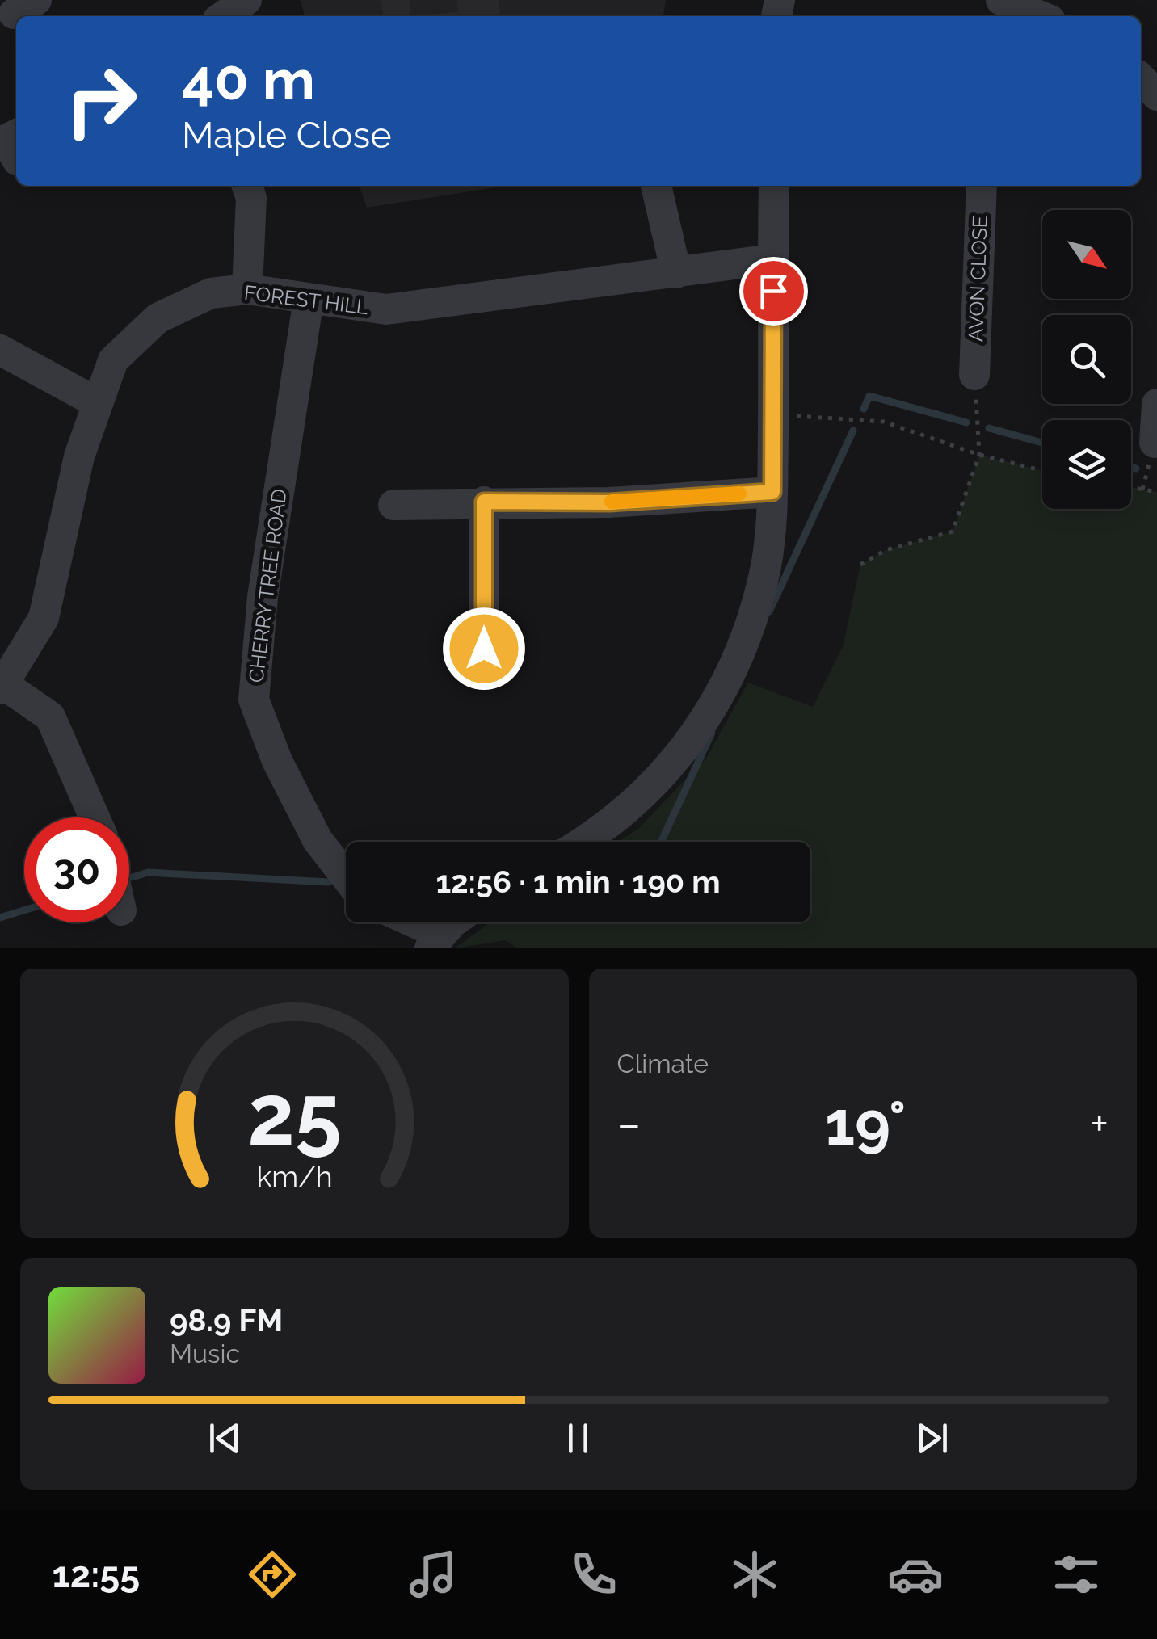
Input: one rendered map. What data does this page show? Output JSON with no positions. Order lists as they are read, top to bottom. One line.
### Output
{"streets":{"street":["AVON CLOSE","FOREST HILL","CHERRY TREE ROAD"]},"crossings":[["FOREST HILL","CHERRY TREE ROAD"]],"north":"bottom right","page":{"turn":["40 m","Maple Close"],"limit":"30","trip":"12:56 · 1 min · 190 m","tile":"Climate","heat":["−","19°","+"],"song":["98.9 FM","Music"],"tabs":"12:55","gauge":["25","km/h"]}}
